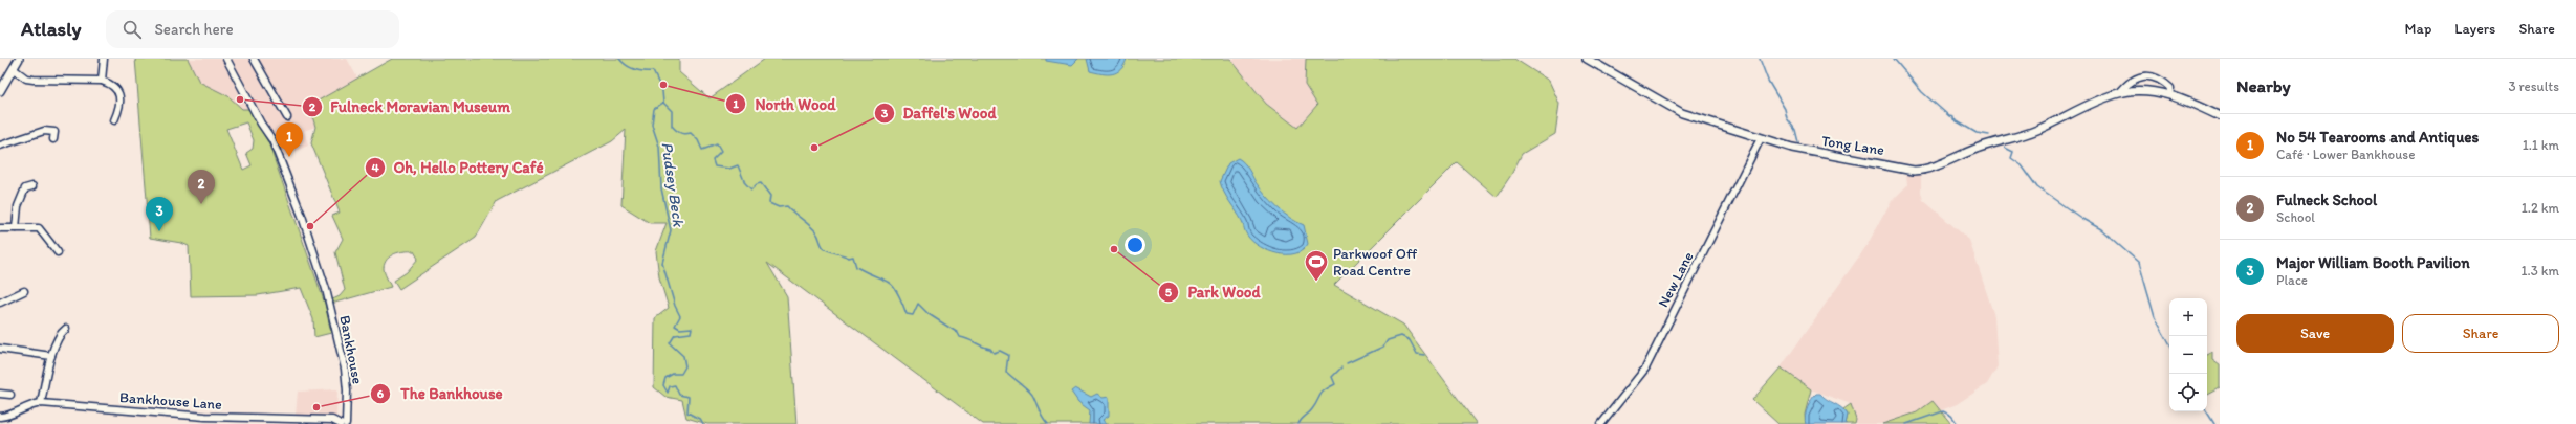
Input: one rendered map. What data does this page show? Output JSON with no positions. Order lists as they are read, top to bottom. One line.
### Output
{"streets":{"street":["Tong Lane","New Lane","Bankhouse","Bankhouse Lane"]},"crossings":[["Tong Lane","New Lane"]],"water":["Pudsey Beck"],"places":{"other":["North Wood","Fulneck Moravian Museum","Daffel's Wood","Oh, Hello Pottery Café","Park Wood","The Bankhouse"],"sports":["Parkwoof Off Road Centre"]},"page":{"header":"Atlasly","search":"Search here","nav":["Map","Layers","Share"],"heading":["Nearby","3 results"],"list":[{"mark":"1","name":"No 54 Tearooms and Antiques","note":"Café · Lower Bankhouse","value":"1.1 km"},{"mark":"2","name":"Fulneck School","note":"School","value":"1.2 km"},{"mark":"3","name":"Major William Booth Pavilion","note":"Place","value":"1.3 km"}],"pins":["1","2","3"],"map_buttons":["+","−"],"buttons":["Save","Share"]}}
